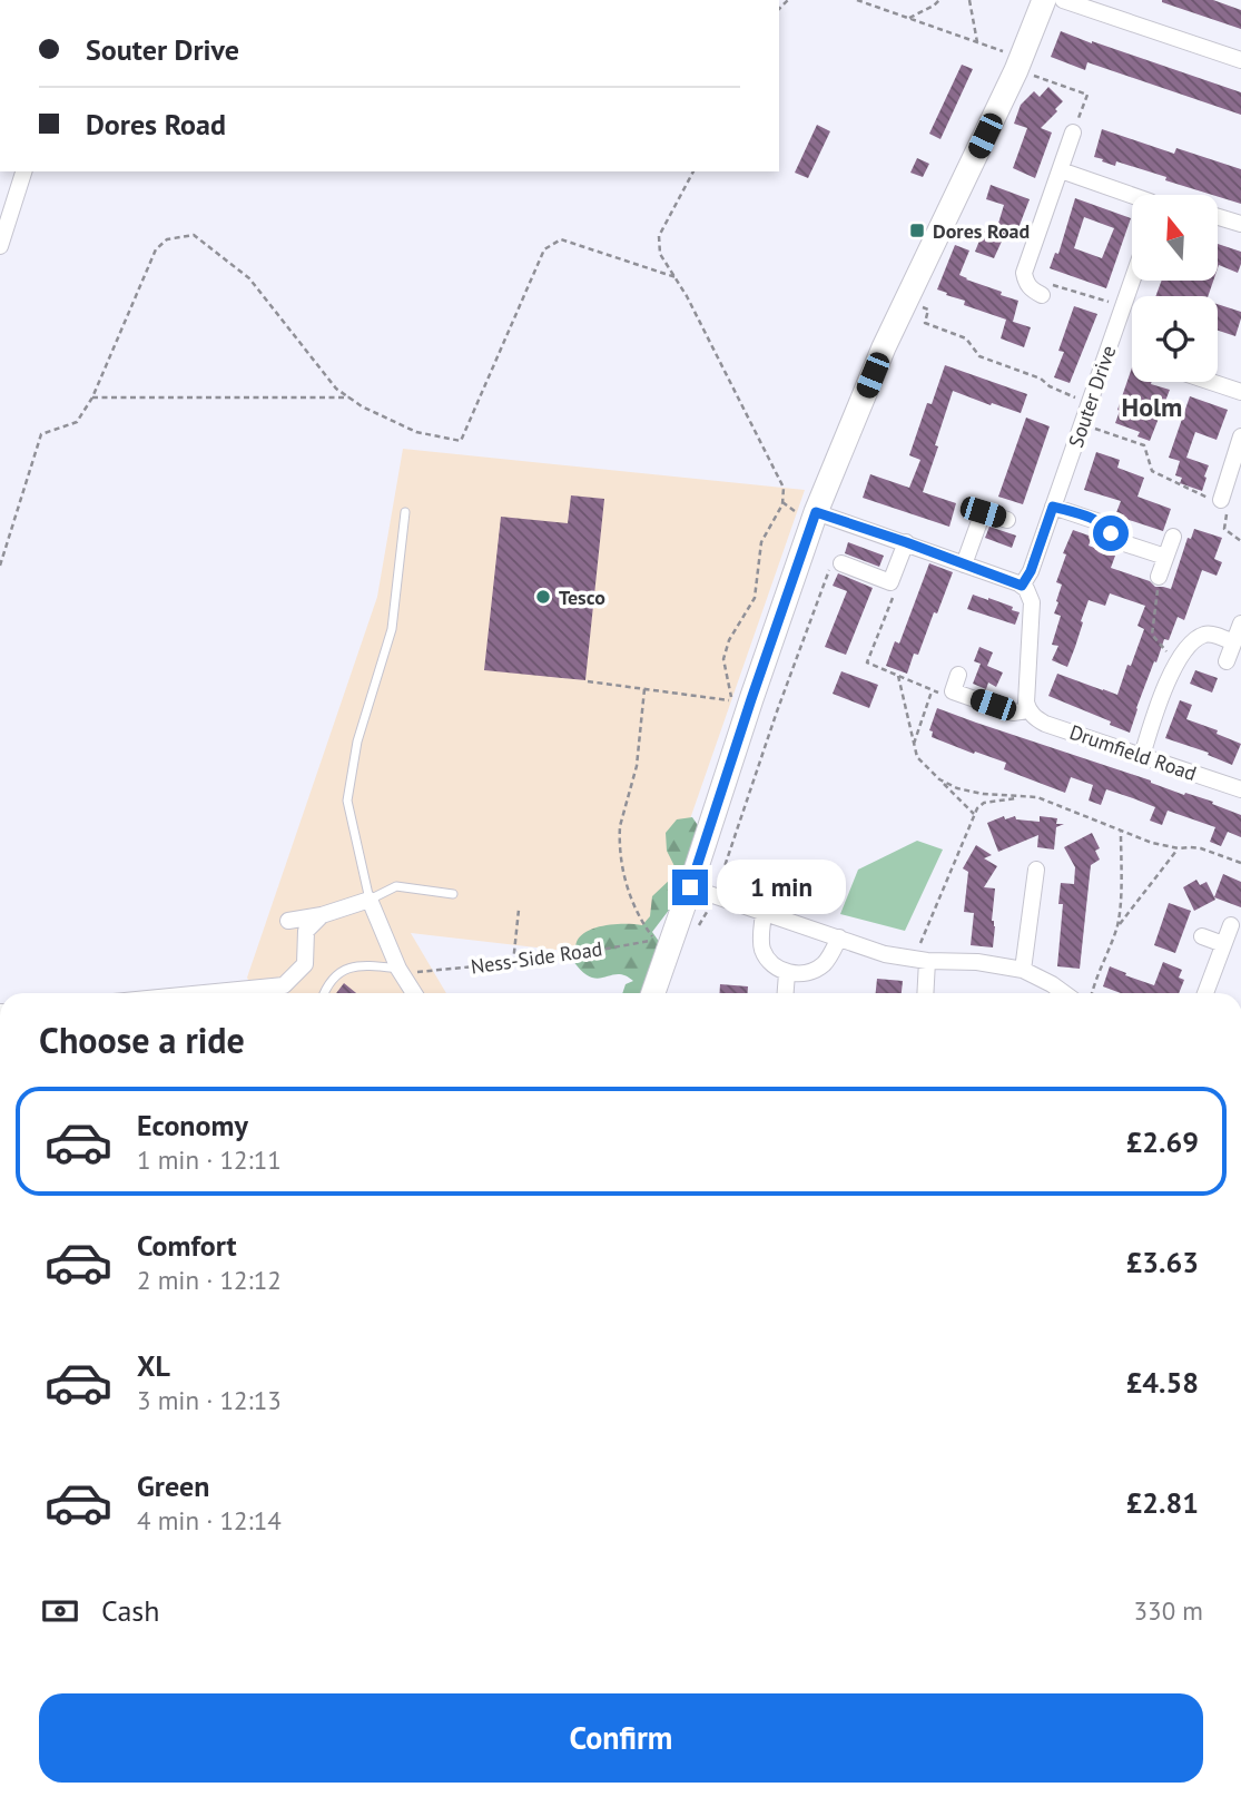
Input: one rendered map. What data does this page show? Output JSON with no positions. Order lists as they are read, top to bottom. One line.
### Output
{"streets":{"street":["Souter Drive","Drumfield Road"],"path":["Ness-Side Road"]},"districts":["Holm"],"places":{"transit":["Dores Road"],"other":["Tesco"]},"north":"top","page":{"banner":["Souter Drive","Dores Road"],"bubble":"1 min","heading":"Choose a ride","list":[{"name":"Economy","note":"1 min · 12:11","value":"£2.69"},{"name":"Comfort","note":"2 min · 12:12","value":"£3.63"},{"name":"XL","note":"3 min · 12:13","value":"£4.58"},{"name":"Green","note":"4 min · 12:14","value":"£2.81"}],"pay":["Cash","330 m"],"buttons":"Confirm"}}
